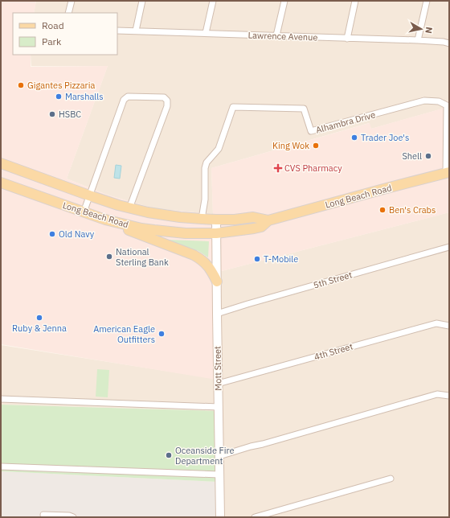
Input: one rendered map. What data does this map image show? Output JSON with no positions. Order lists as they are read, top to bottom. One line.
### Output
{"streets":{"main road":["Long Beach Road","Mott Street"],"street":["Lawrence Avenue","Alhambra Drive","5th Street","4th Street"]},"crossings":[["Alhambra Drive","Long Beach Road"],["Long Beach Road","Mott Street"],["5th Street","Mott Street"],["4th Street","Mott Street"]],"places":{"other":["Gigantes Pizzaria","Marshalls","HSBC","Trader Joe's","King Wok","Shell","Ben's Crabs","Old Navy","National Sterling Bank","T-Mobile","Ruby & Jenna","American Eagle Outfitters","Oceanside Fire Department"],"health":["CVS Pharmacy"]},"legend":["Road","Park"],"north":"right"}
